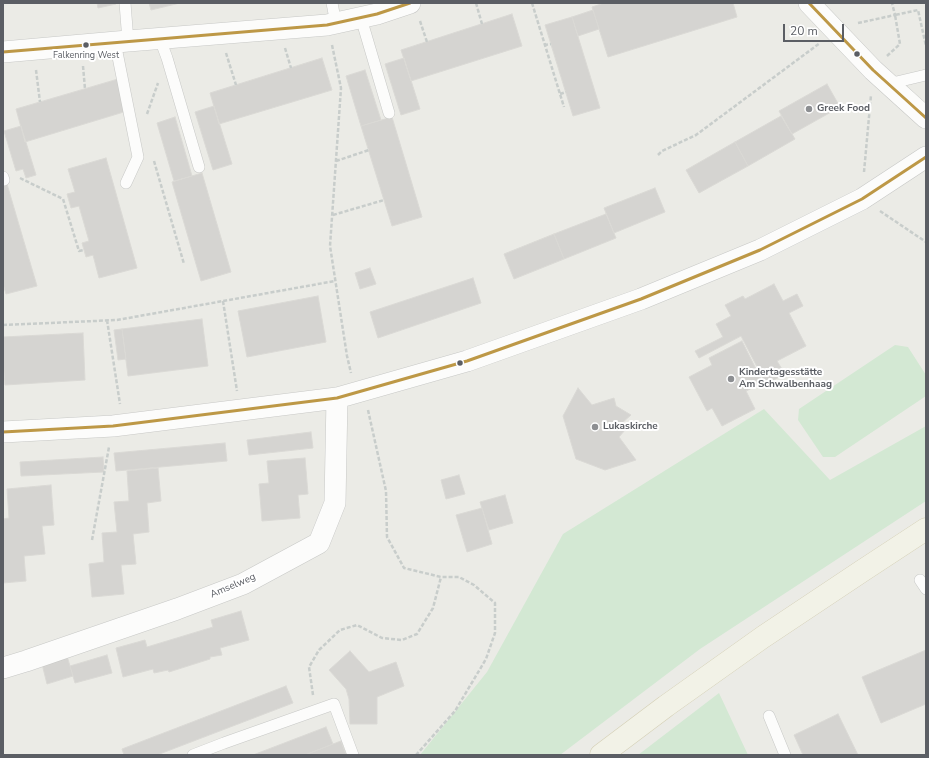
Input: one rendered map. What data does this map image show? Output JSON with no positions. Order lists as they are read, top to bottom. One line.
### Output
{"streets":{"street":["Amselweg"]},"places":["Falkenring West","Greek Food","Kindertagesstätte Am Schwalbenhaag","Lukaskirche"],"scale_bar":"20 m"}
